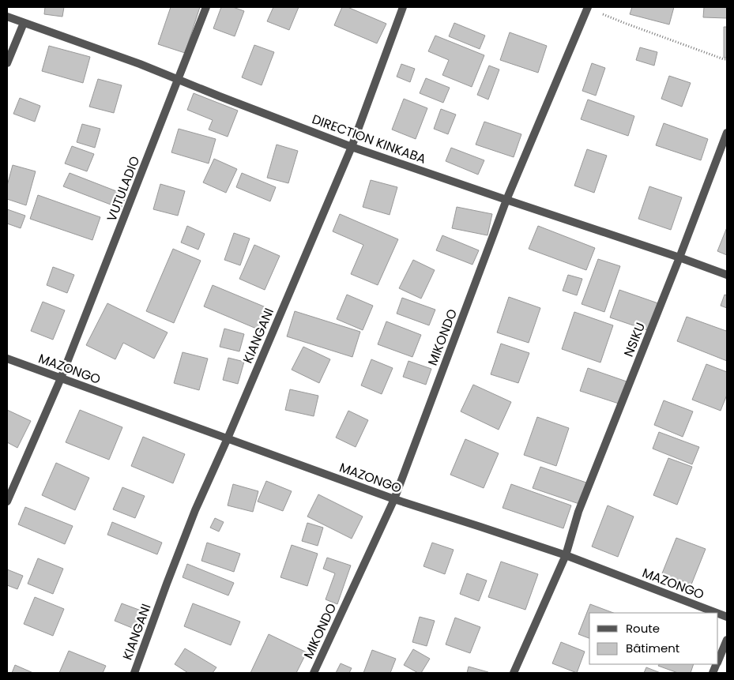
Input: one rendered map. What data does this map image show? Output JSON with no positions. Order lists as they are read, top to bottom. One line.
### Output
{"streets":{"street":["DIRECTION KINKABA","VUTULADIO","KIANGANI","MIKONDO","NSIKU","MAZONGO"]},"crossings":[["DIRECTION KINKABA","VUTULADIO"],["DIRECTION KINKABA","KIANGANI"],["DIRECTION KINKABA","MIKONDO"],["DIRECTION KINKABA","NSIKU"],["VUTULADIO","MAZONGO"],["KIANGANI","MAZONGO"],["MIKONDO","MAZONGO"],["NSIKU","MAZONGO"]],"legend":["Route","Bâtiment"]}
